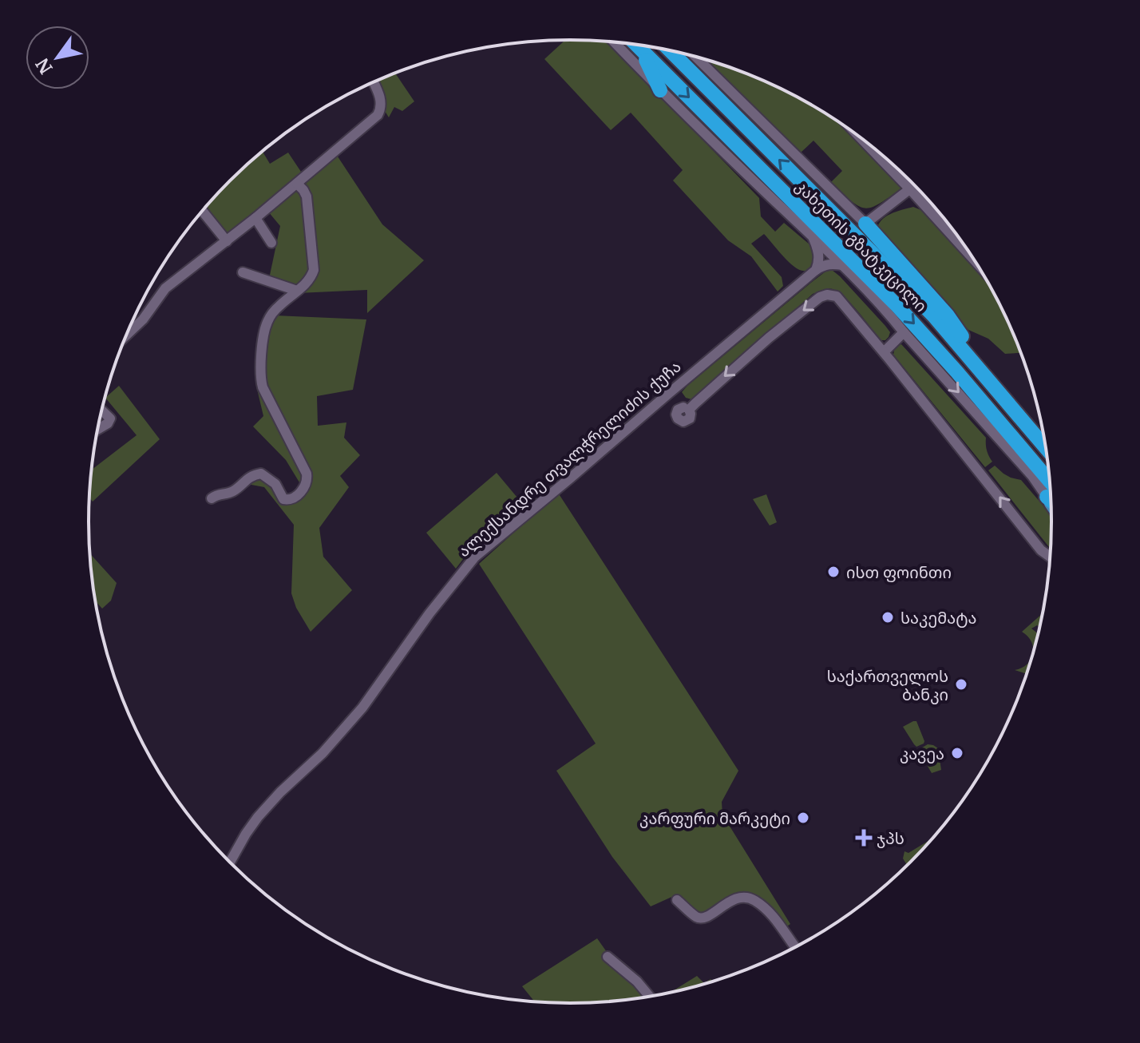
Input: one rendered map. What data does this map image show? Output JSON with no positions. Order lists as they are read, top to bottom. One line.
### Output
{"streets":{"highway":["კახეთის გზატკეცილი"],"street":["ალექსანდრე თვალჭრელიძის ქუჩა"]},"places":{"other":["ისთ ფოინთი","საკემატა","საქართველოს ბანკი","კავეა","კარფური მარკეტი"],"health":["ჯპს"]},"north":"bottom left"}
